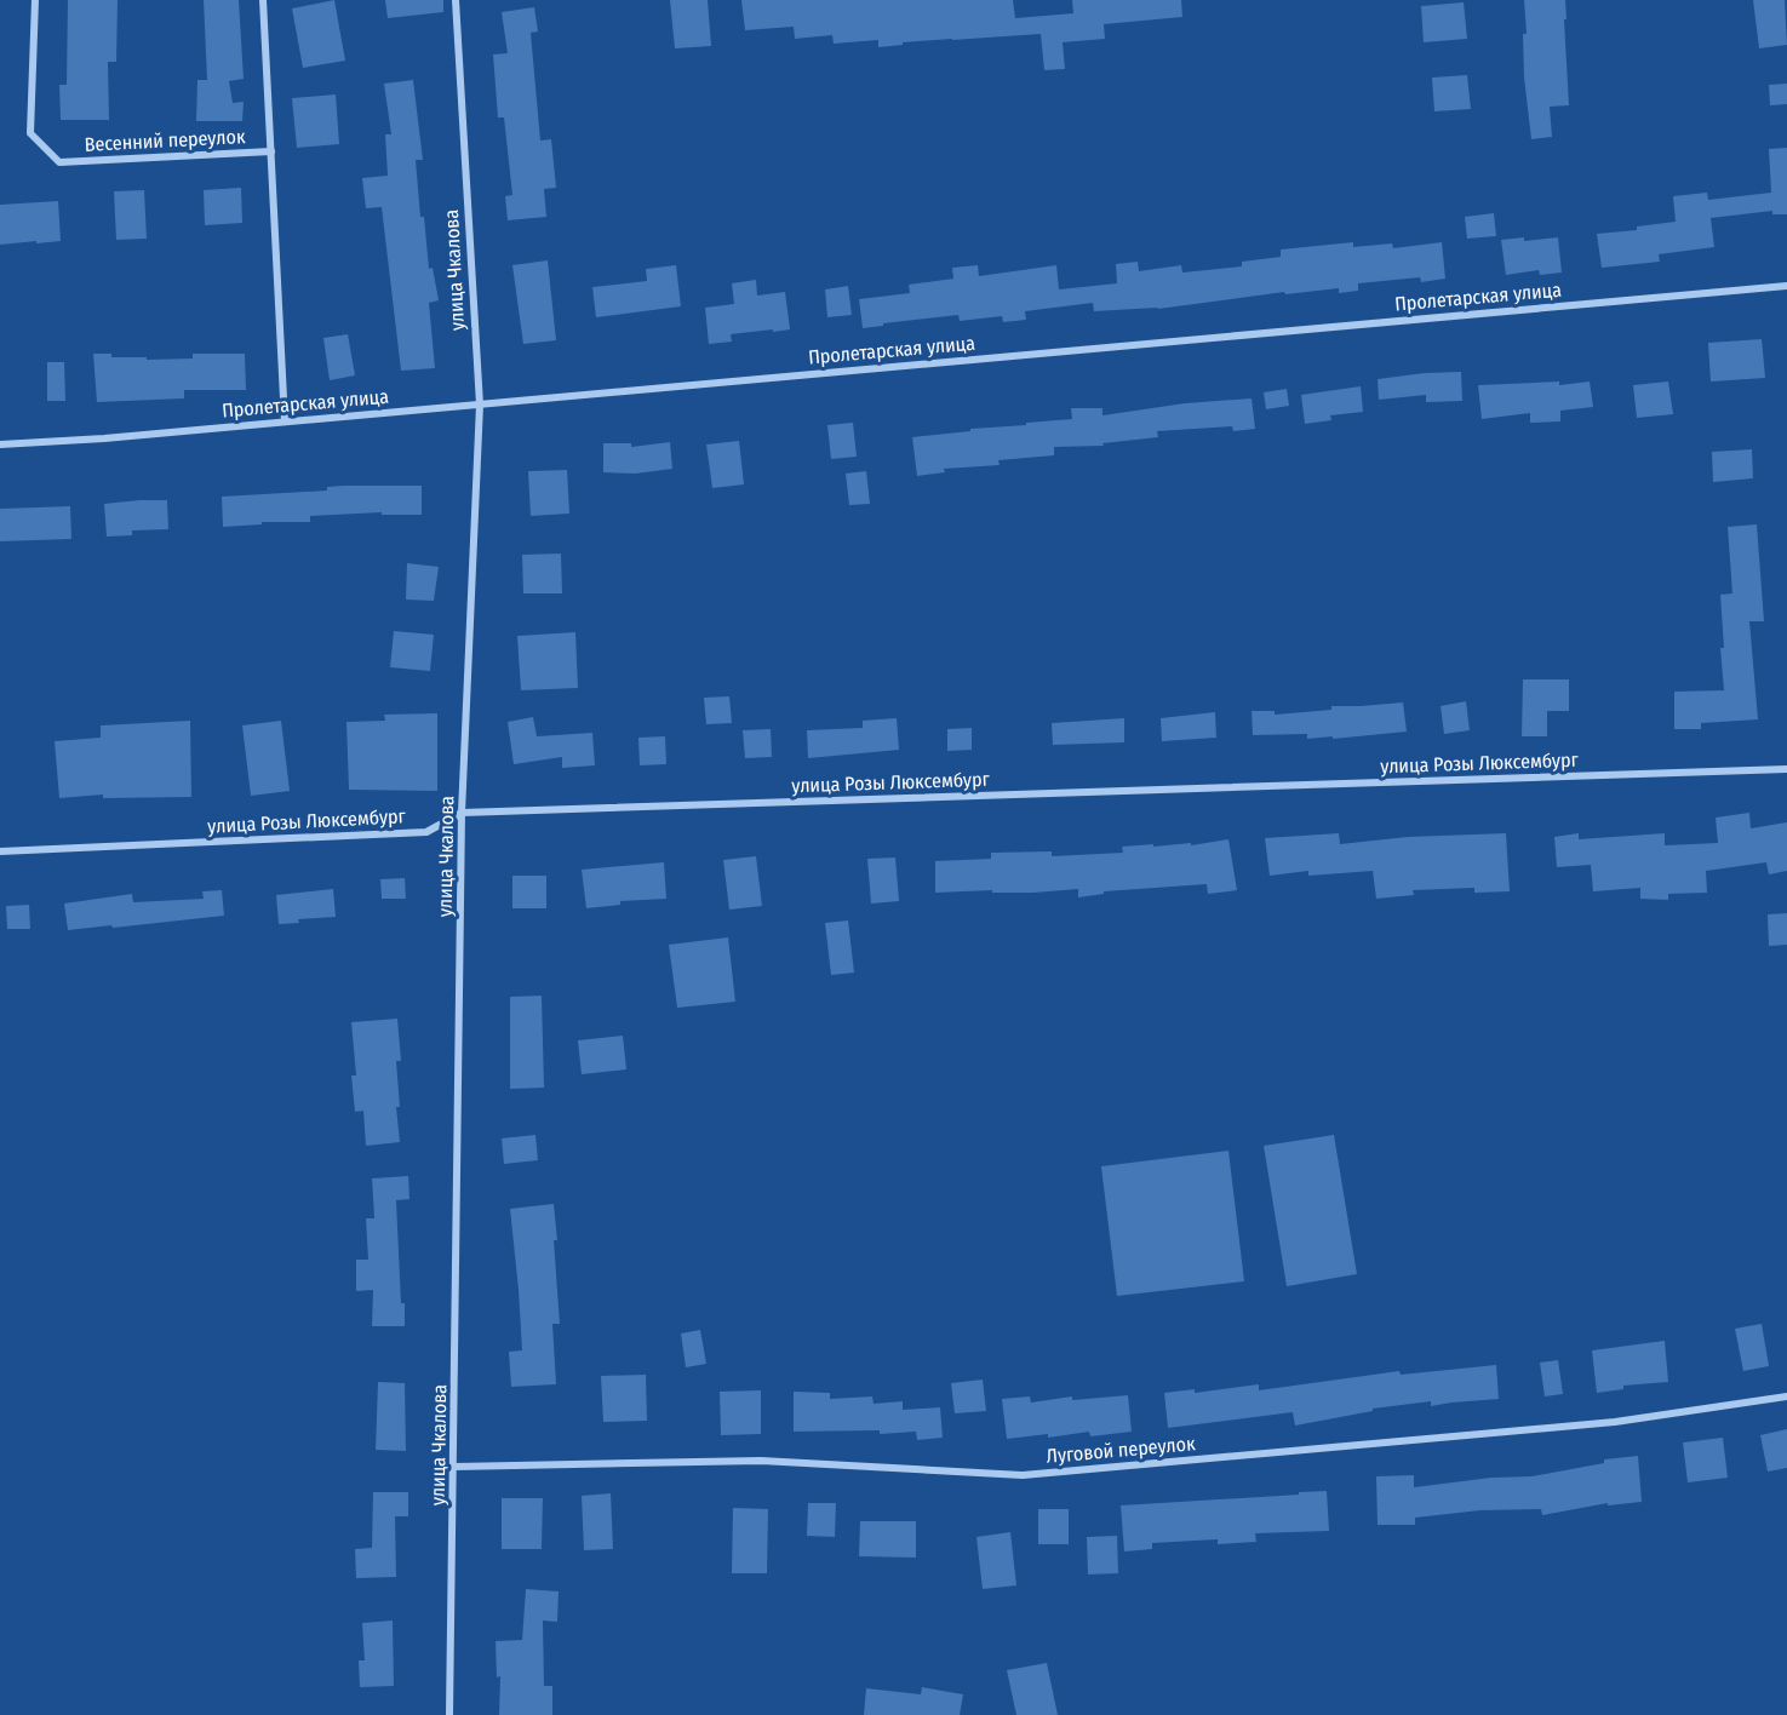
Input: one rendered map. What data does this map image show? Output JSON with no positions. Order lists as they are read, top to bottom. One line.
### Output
{"streets":{"street":["Весенний переулок","улица Чкалова","Пролетарская улица","улица Розы Люксембург","Луговой переулок"]},"crossings":[["Весенний переулок","Пролетарская улица"],["улица Чкалова","Пролетарская улица"],["улица Чкалова","улица Розы Люксембург"],["улица Чкалова","Луговой переулок"]]}
